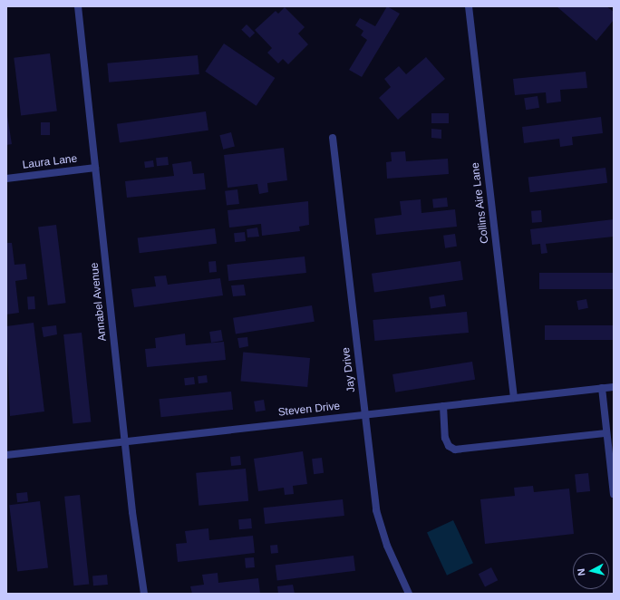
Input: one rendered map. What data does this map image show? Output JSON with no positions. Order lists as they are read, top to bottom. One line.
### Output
{"streets":{"street":["Laura Lane","Collins Aire Lane","Annabel Avenue","Jay Drive","Steven Drive"]},"crossings":[["Laura Lane","Annabel Avenue"],["Collins Aire Lane","Steven Drive"],["Annabel Avenue","Steven Drive"],["Jay Drive","Steven Drive"]],"north":"left"}
